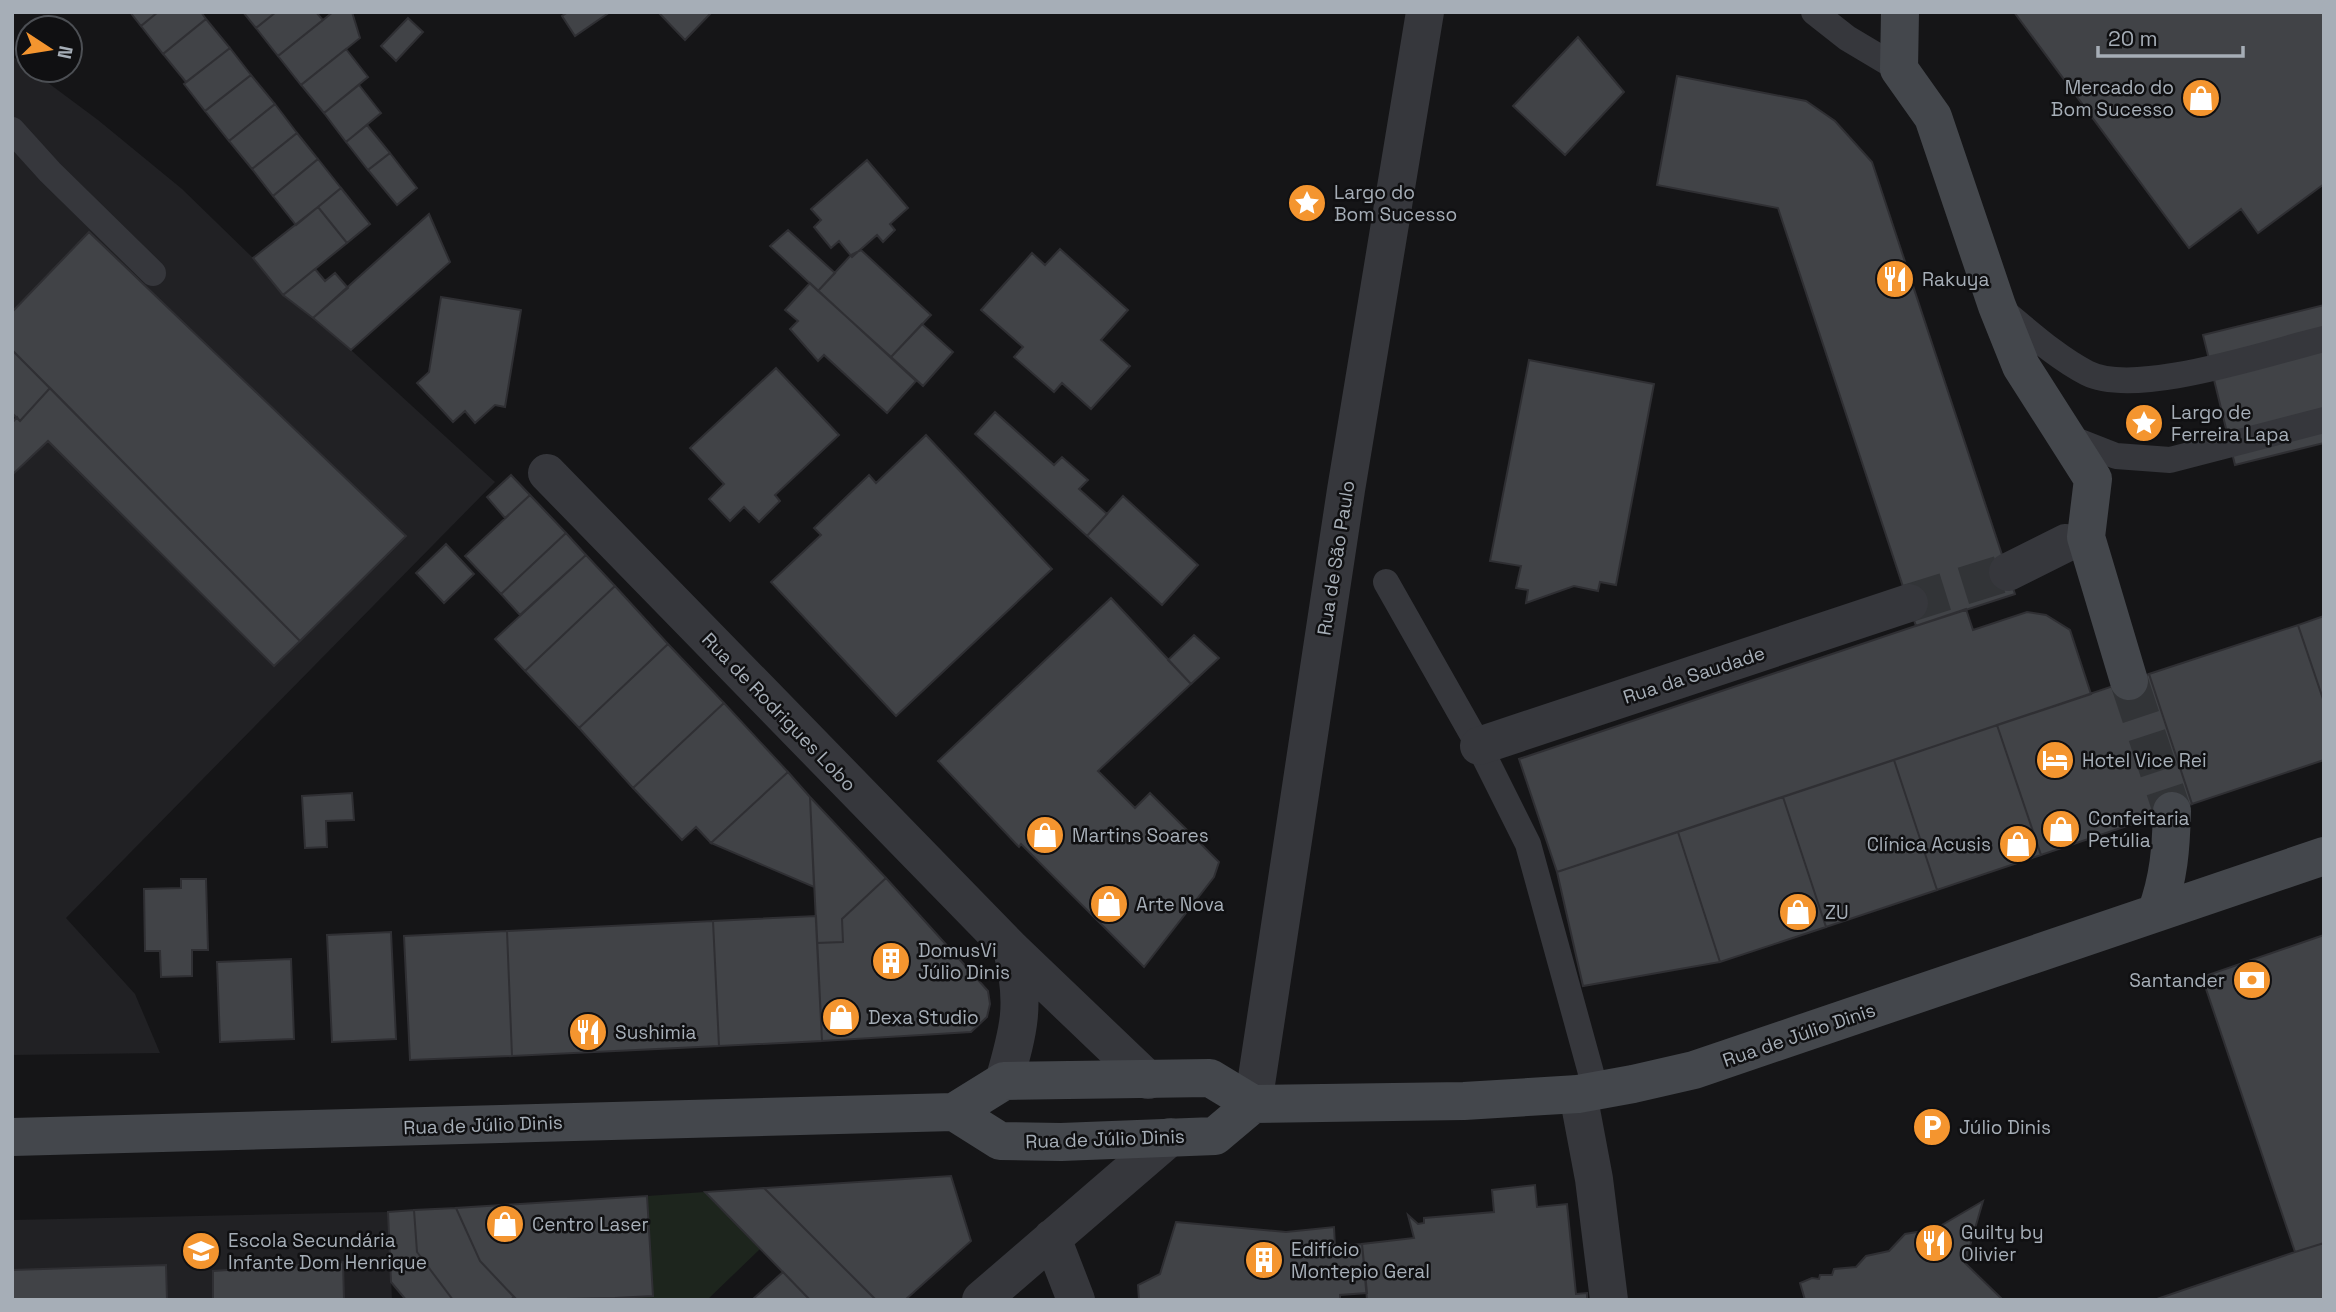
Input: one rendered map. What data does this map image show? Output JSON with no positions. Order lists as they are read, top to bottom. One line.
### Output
{"streets":{"main road":["Rua de Júlio Dinis"],"street":["Rua de São Paulo","Rua da Saudade","Rua de Rodrigues Lobo"]},"crossings":[["Rua de São Paulo","Rua de Júlio Dinis"]],"places":{"shop":["Mercado do Bom Sucesso","Confeitaria Petúlia","Martins Soares","Clínica Acusis","Arte Nova","ZU","Dexa Studio","Centro Laser"],"place":["Largo do Bom Sucesso","Largo de Ferreira Lapa"],"restaurant":["Rakuya","Sushimia","Guilty by Olivier"],"hotel":["Hotel Vice Rei"],"building":["DomusVi Júlio Dinis","Edifício Montepio Geral"],"bank":["Santander"],"parking":["Júlio Dinis"],"school or university":["Escola Secundária Infante Dom Henrique"]},"scale_bar":"20 m","north":"right"}
